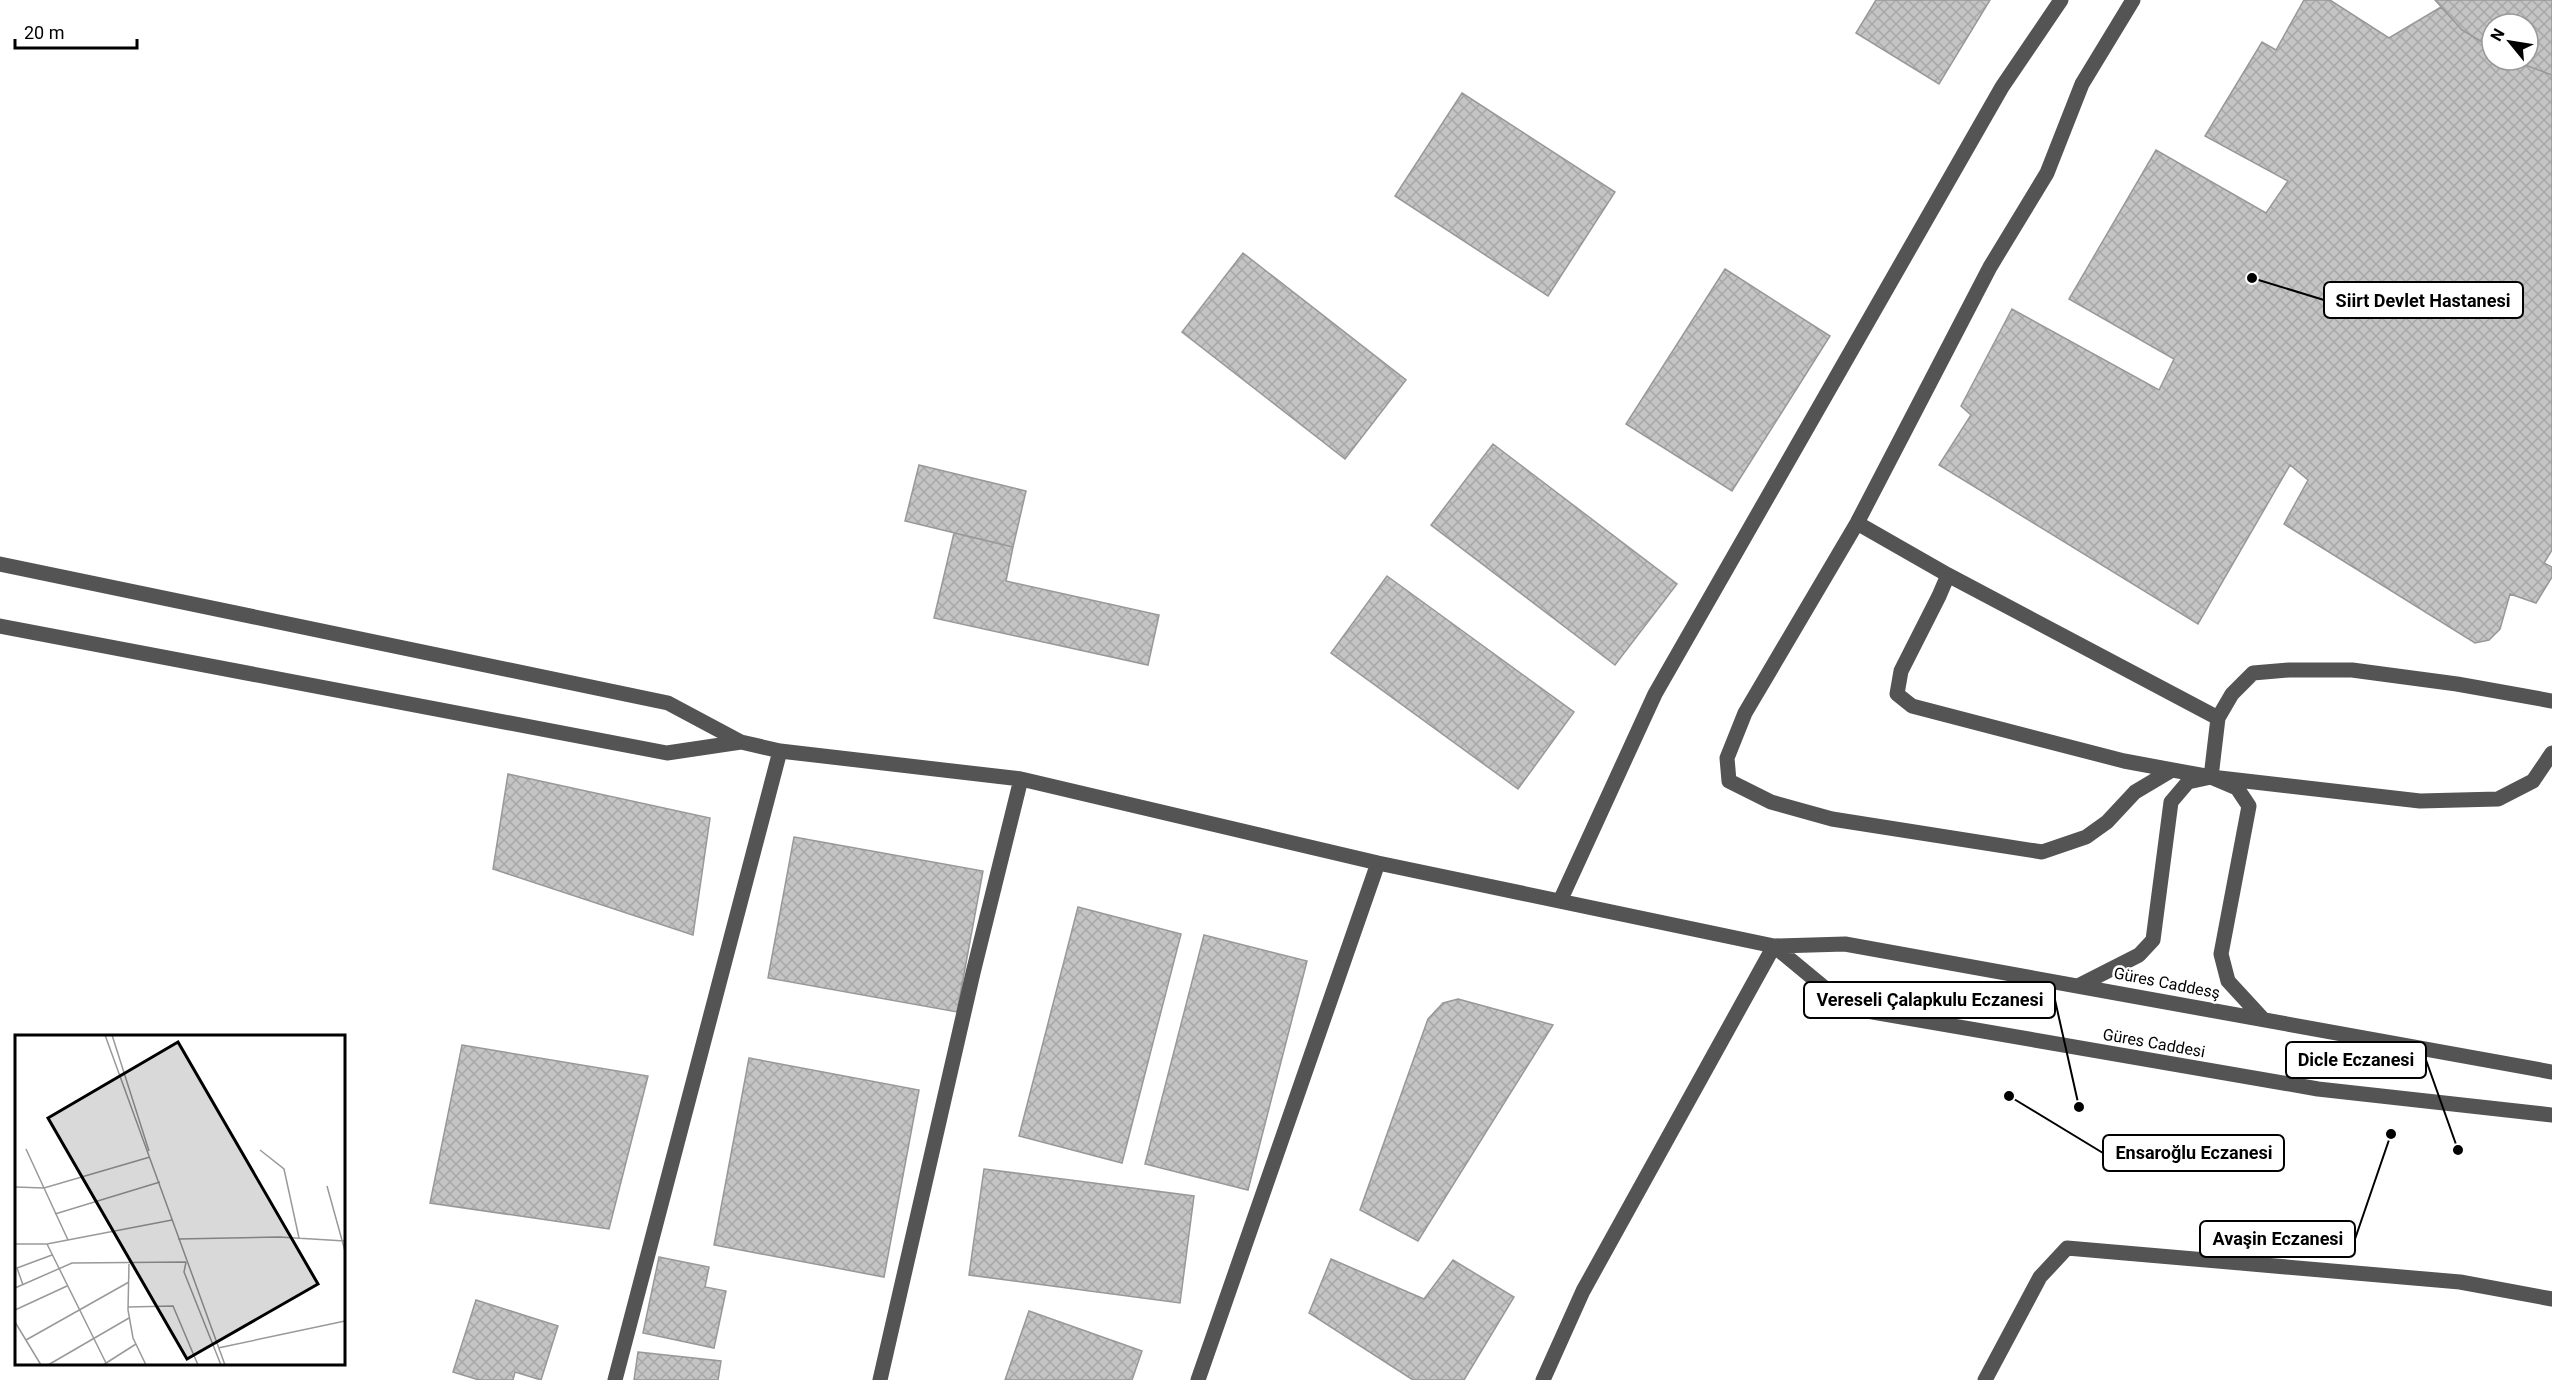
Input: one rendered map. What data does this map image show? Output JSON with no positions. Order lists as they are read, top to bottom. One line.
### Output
{"streets":{"street":["Güres Caddesş","Güres Caddesi"]},"crossings":[["Güres Caddesş","Güres Caddesi"]],"places":["Siirt Devlet Hastanesi","Ensaroğlu Eczanesi","Vereseli Çalapkulu Eczanesi","Avaşin Eczanesi","Dicle Eczanesi"],"scale_bar":"20 m","north":"top left"}
